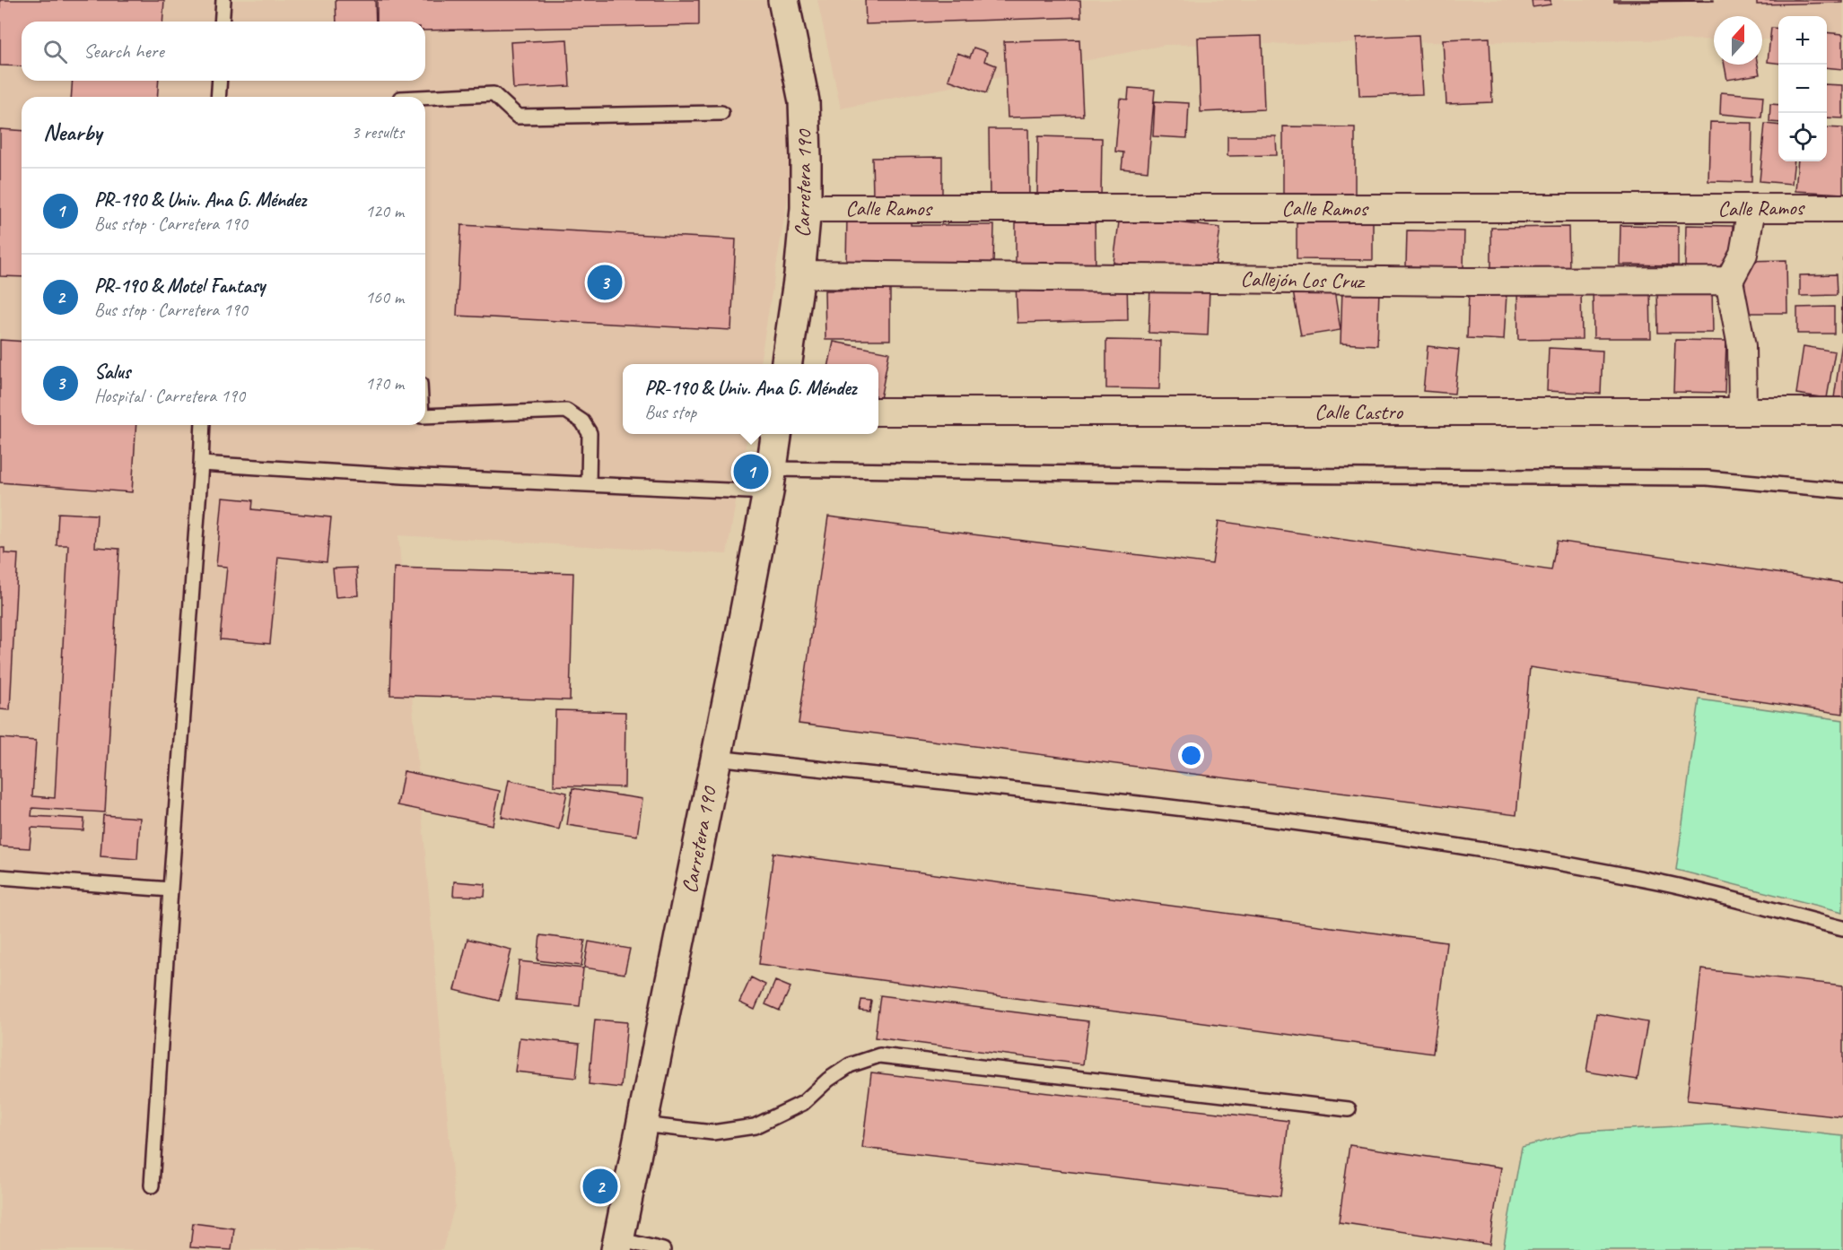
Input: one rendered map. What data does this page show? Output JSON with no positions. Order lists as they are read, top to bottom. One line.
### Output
{"streets":{"street":["Carretera 190","Calle Ramos","Callejón Los Cruz","Calle Castro"]},"crossings":[["Carretera 190","Calle Ramos"],["Carretera 190","Callejón Los Cruz"]],"north":"top","page":{"map_buttons":["+","−"],"search":"Search here","heading":["Nearby","3 results"],"list":[{"mark":"1","name":"PR-190 & Univ. Ana G. Méndez","note":"Bus stop · Carretera 190","value":"120 m"},{"mark":"2","name":"PR-190 & Motel Fantasy","note":"Bus stop · Carretera 190","value":"160 m"},{"mark":"3","name":"Salus","note":"Hospital · Carretera 190","value":"170 m"}],"pins":["3","1","2"],"popup":["PR-190 & Univ. Ana G. Méndez","Bus stop"]}}
